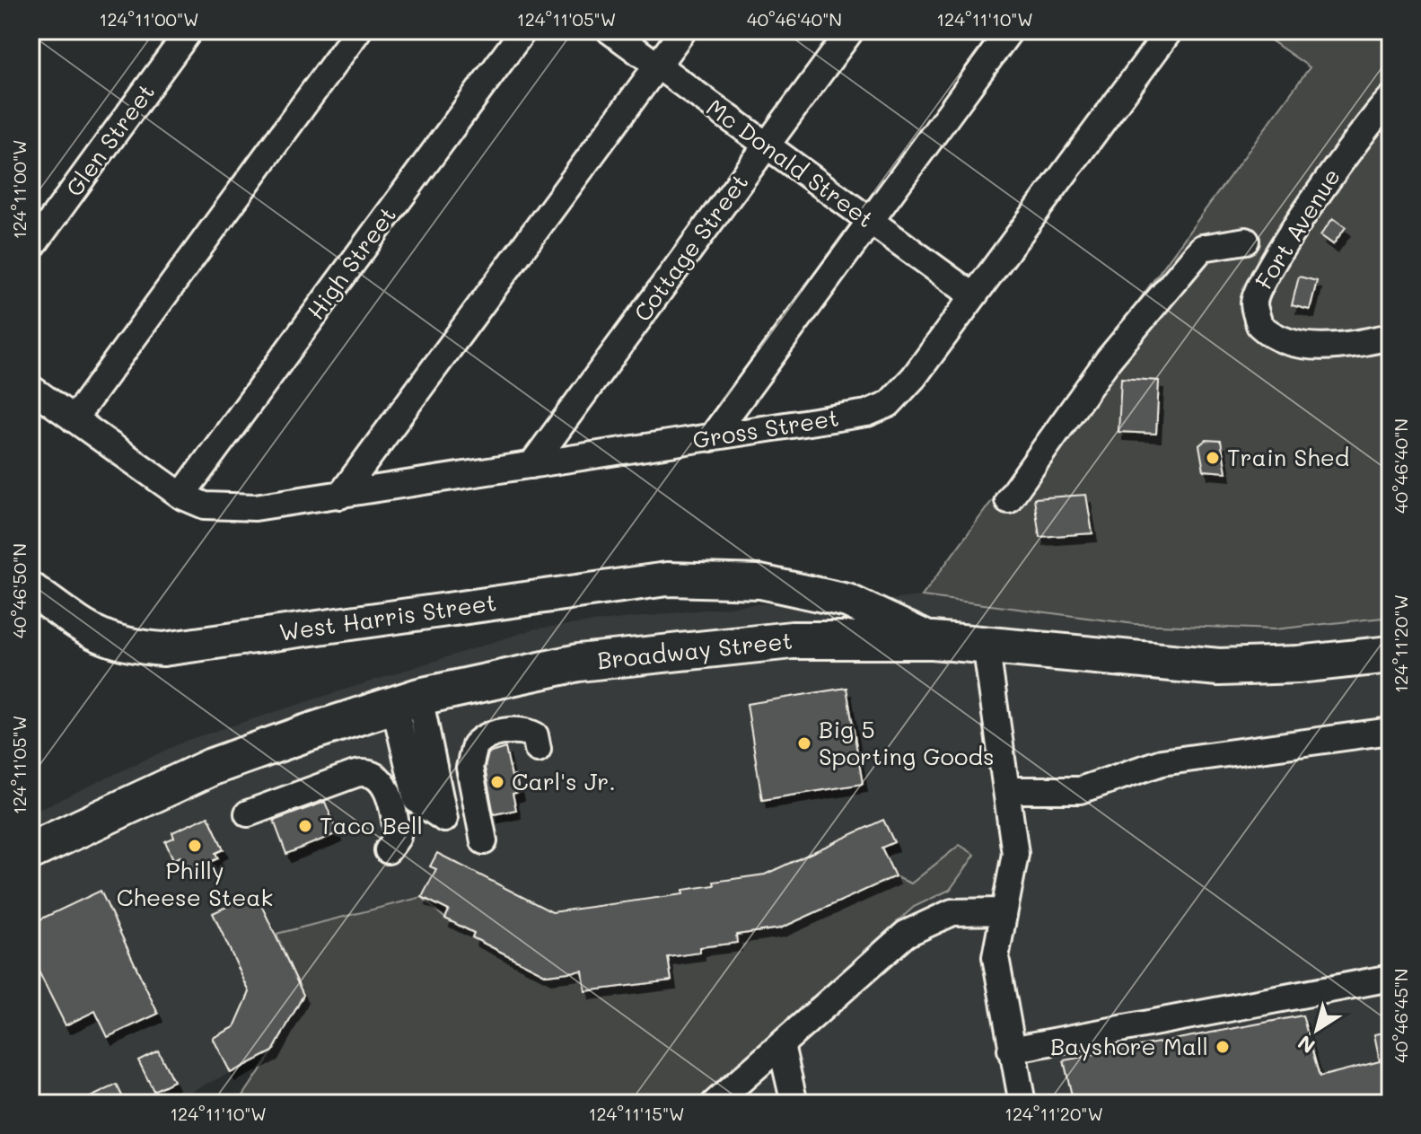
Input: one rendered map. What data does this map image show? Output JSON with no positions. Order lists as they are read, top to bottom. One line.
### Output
{"streets":{"highway":["Broadway Street"],"main road":["West Harris Street"],"street":["Glen Street","Mc Donald Street","Fort Avenue","Cottage Street","High Street","Gross Street"]},"crossings":[["Mc Donald Street","Cottage Street"],["Mc Donald Street","Gross Street"],["Cottage Street","Gross Street"],["High Street","Gross Street"],["West Harris Street","Broadway Street"]],"places":["Train Shed","Big 5 Sporting Goods","Carl's Jr.","Taco Bell","Philly Cheese Steak","Bayshore Mall"],"north":"bottom left","coordinates":["124°11'00\"W","124°11'05\"W","40°46'40\"N","124°11'10\"W","40°46'50\"N","124°11'20\"W","40°46'45\"N","124°11'15\"W"]}
